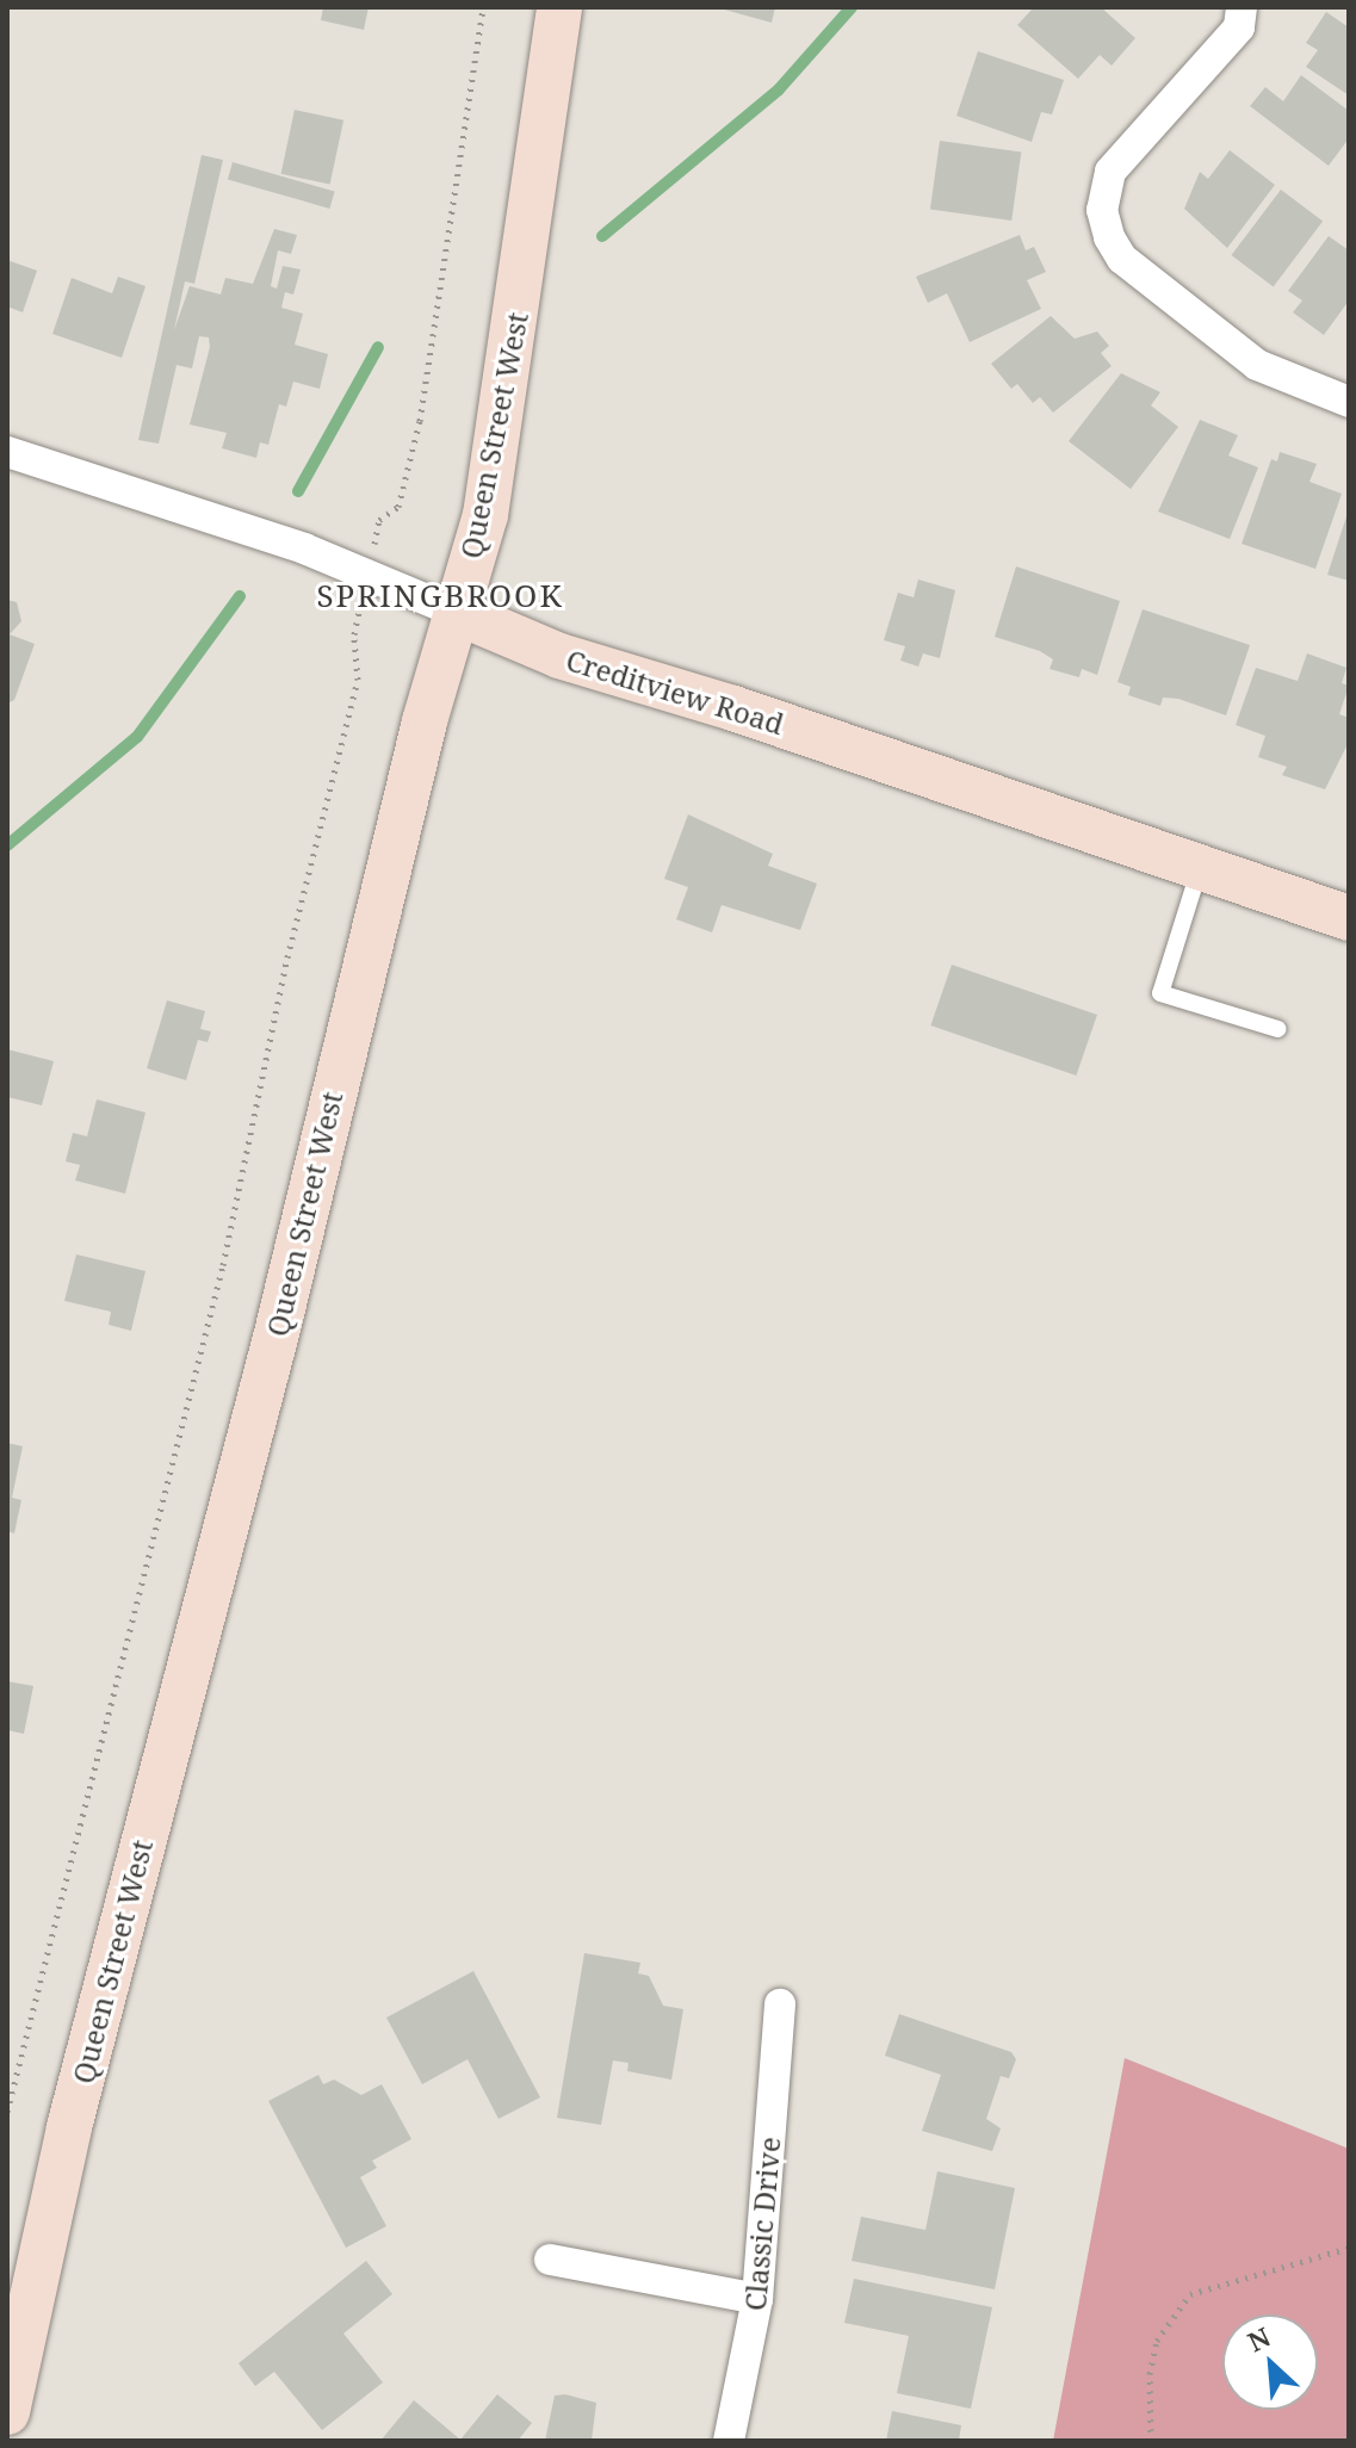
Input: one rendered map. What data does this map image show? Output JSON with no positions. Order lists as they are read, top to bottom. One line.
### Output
{"streets":{"main road":["Queen Street West","Creditview Road"],"street":["Classic Drive"]},"crossings":[["Queen Street West","Creditview Road"]],"districts":["SPRINGBROOK"],"north":"top left"}
